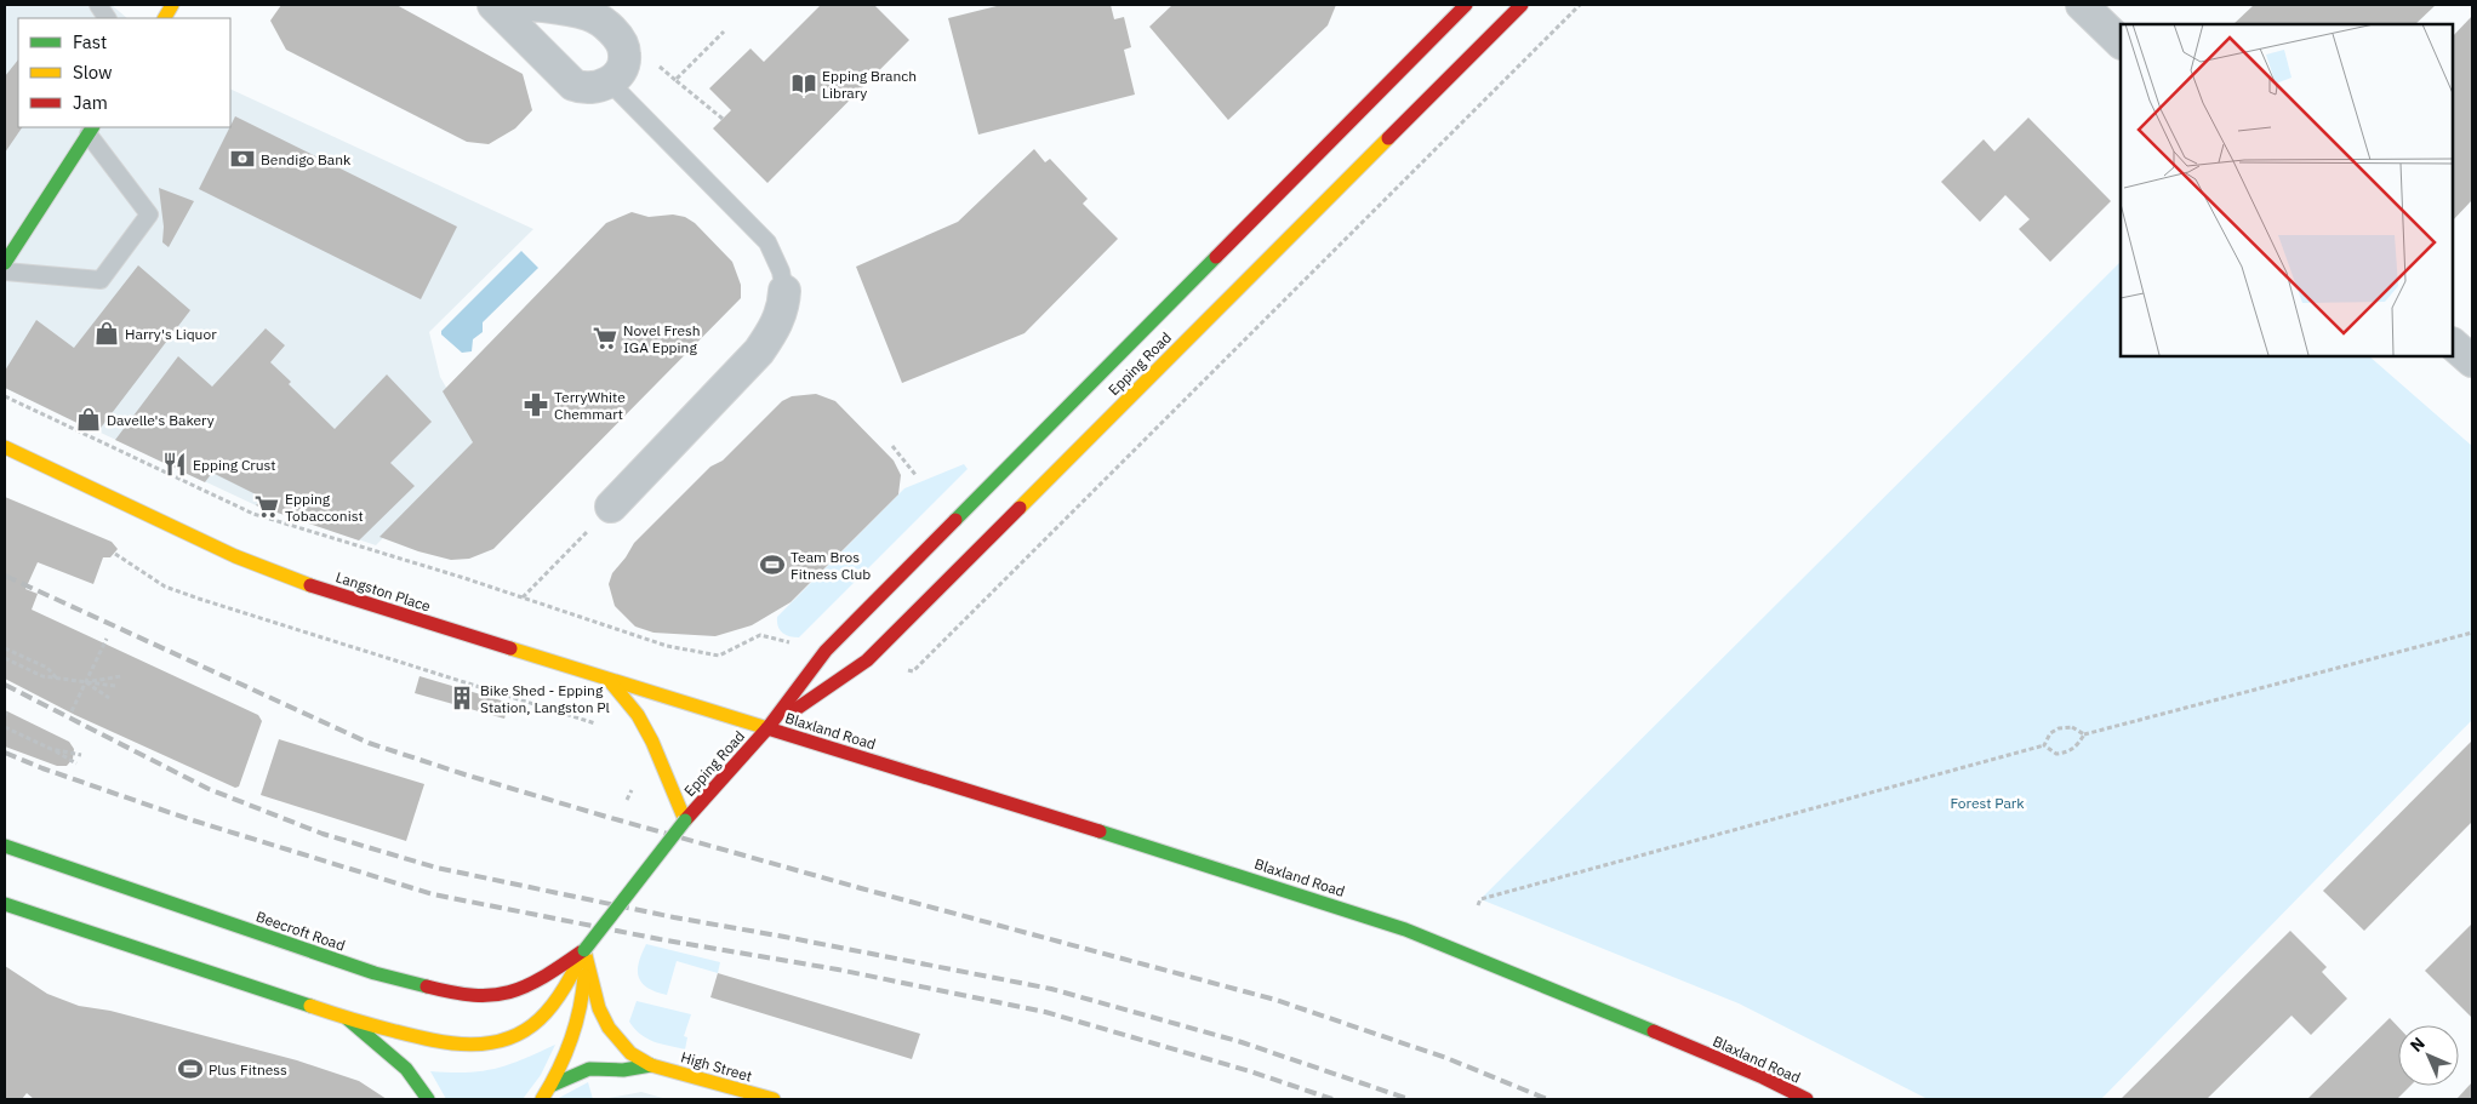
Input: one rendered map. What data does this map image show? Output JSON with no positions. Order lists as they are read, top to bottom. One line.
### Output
{"streets":{"main road":["Epping Road","Langston Place","Blaxland Road","Beecroft Road","High Street"]},"crossings":[["Epping Road","Langston Place"],["Epping Road","Blaxland Road"],["Epping Road","Beecroft Road"],["Langston Place","Blaxland Road"],["Beecroft Road","High Street"]],"parks":["Forest Park"],"places":{"library":["Epping Branch Library"],"bank":["Bendigo Bank"],"shop":["Harry's Liquor","Davelle's Bakery"],"supermarket":["Novel Fresh IGA Epping","Epping Tobacconist"],"pharmacy":["TerryWhite Chemmart"],"restaurant":["Epping Crust"],"sports":["Team Bros Fitness Club","Plus Fitness"],"building":["Bike Shed - Epping Station, Langston Pl"]},"legend":["Fast","Slow","Jam"],"north":"top left"}
